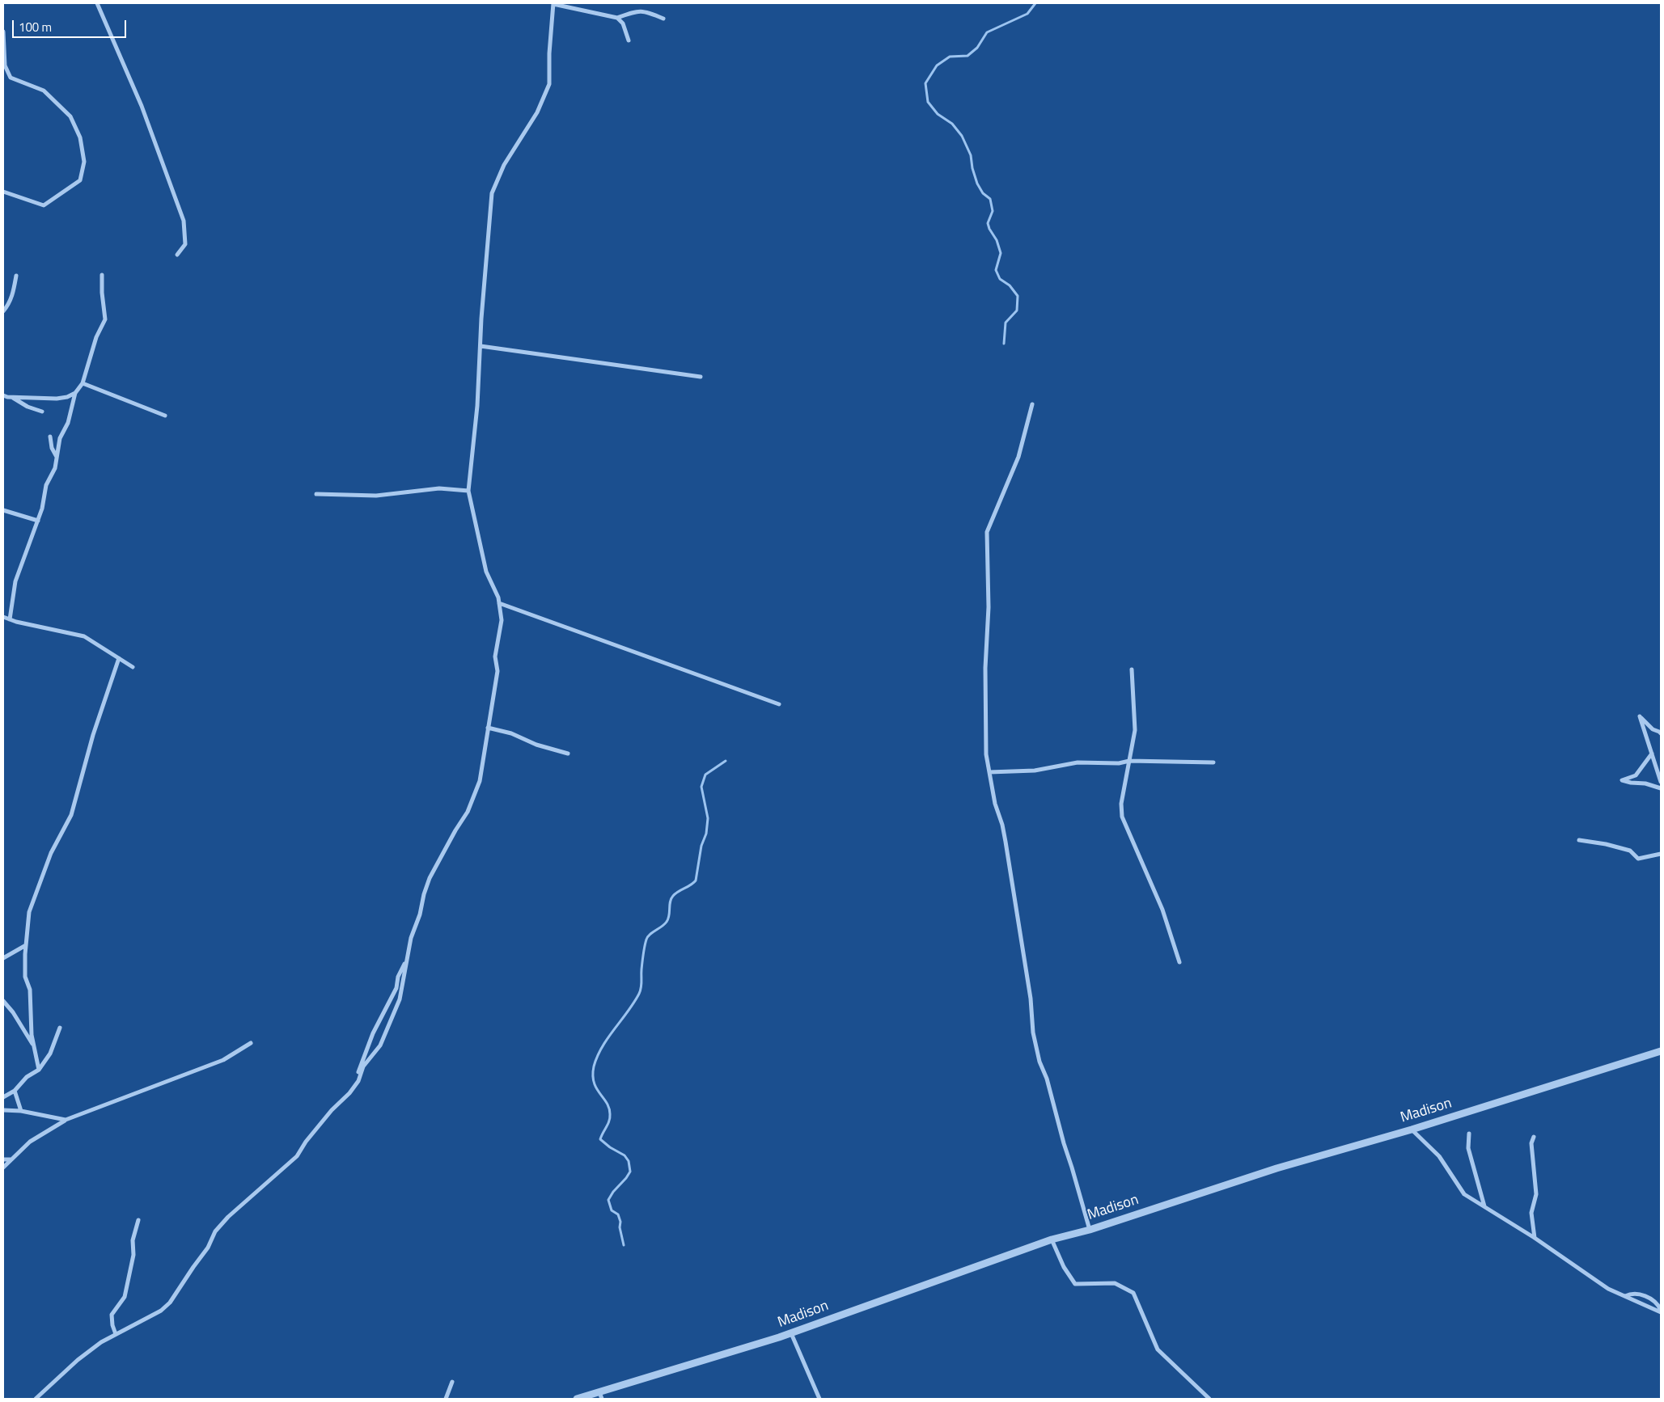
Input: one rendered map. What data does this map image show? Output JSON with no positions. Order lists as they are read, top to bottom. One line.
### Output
{"streets":{"street":["Madison"]},"scale_bar":"100 m"}
